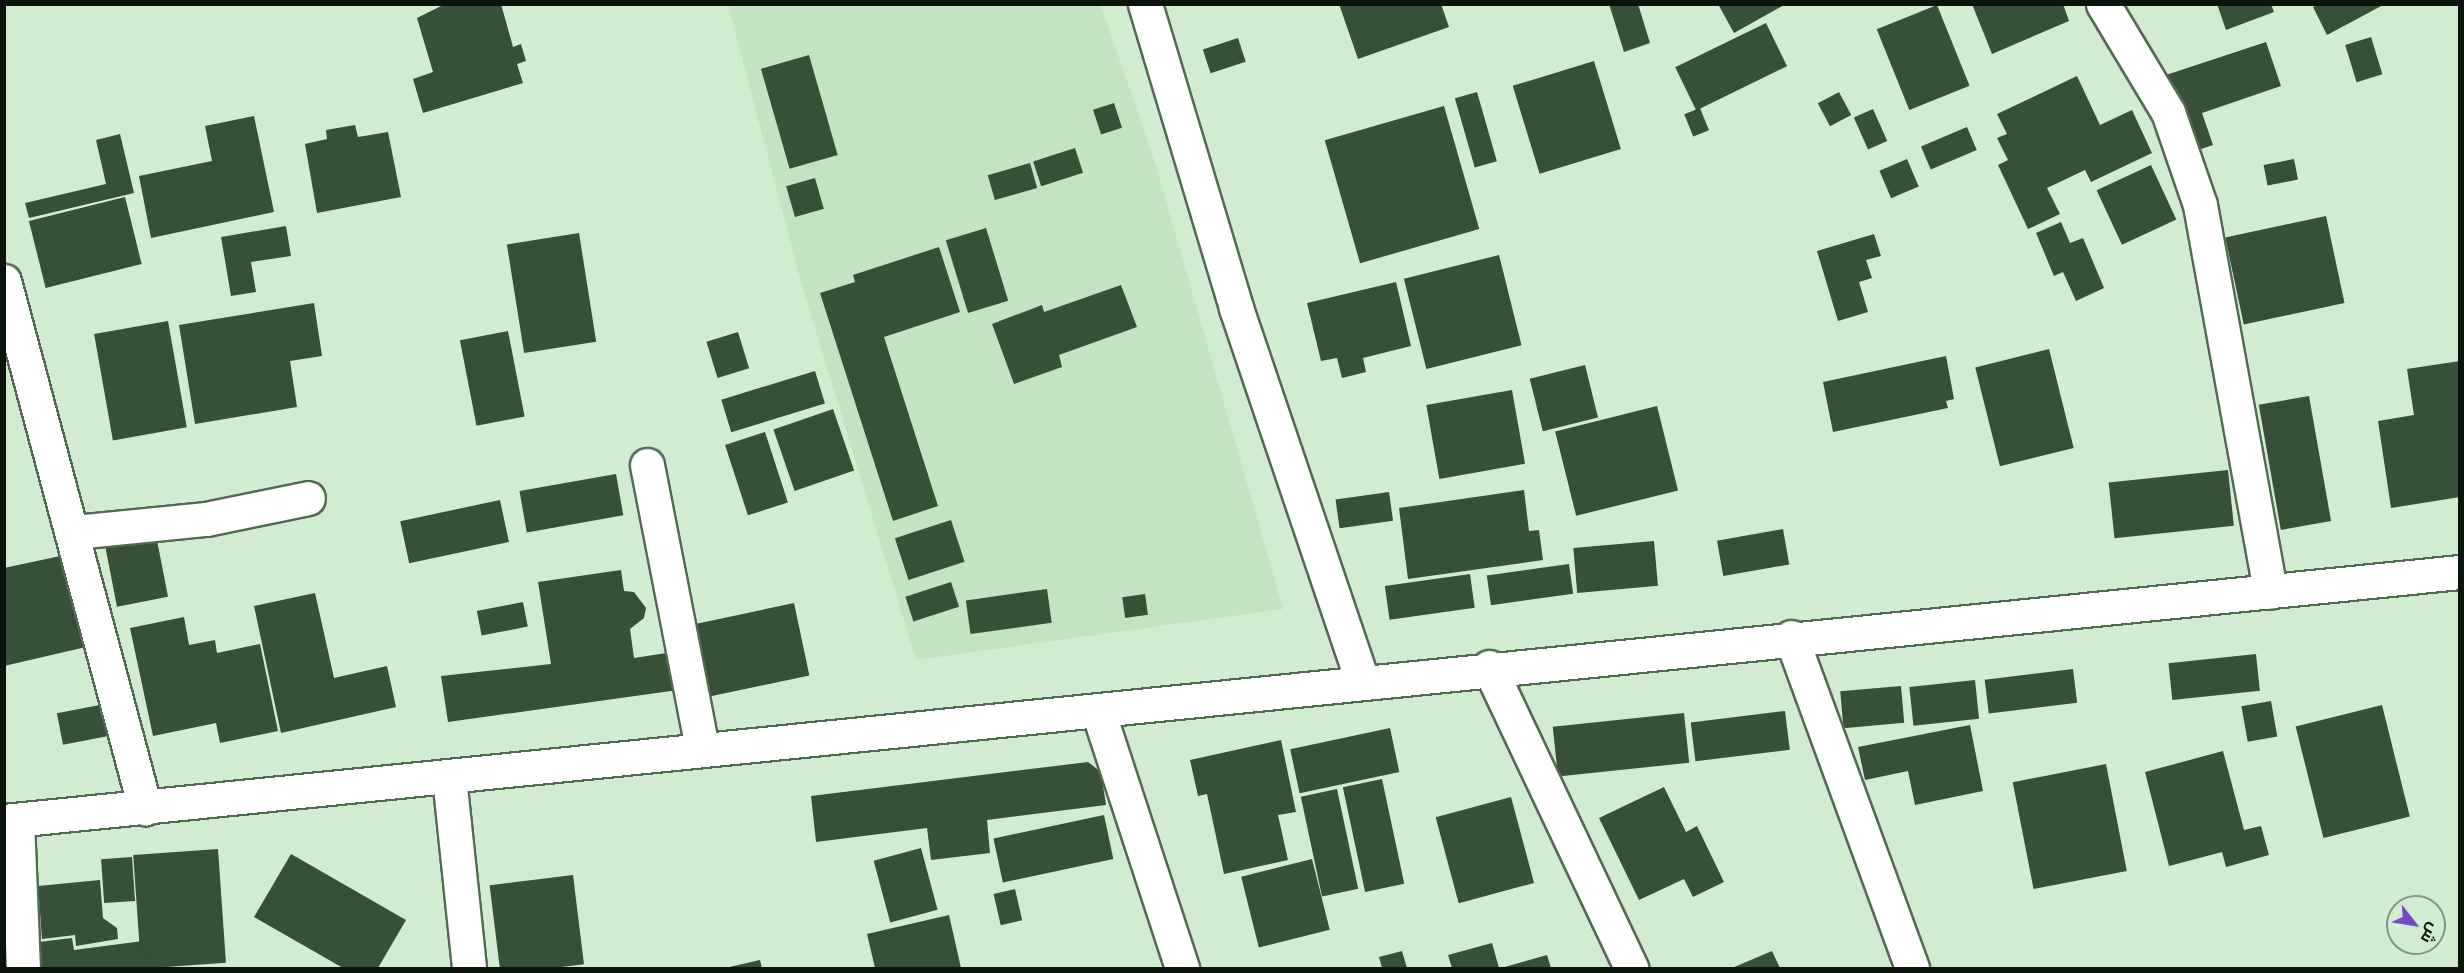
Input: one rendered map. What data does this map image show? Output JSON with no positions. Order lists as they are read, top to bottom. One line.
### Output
{"north":"bottom right"}
